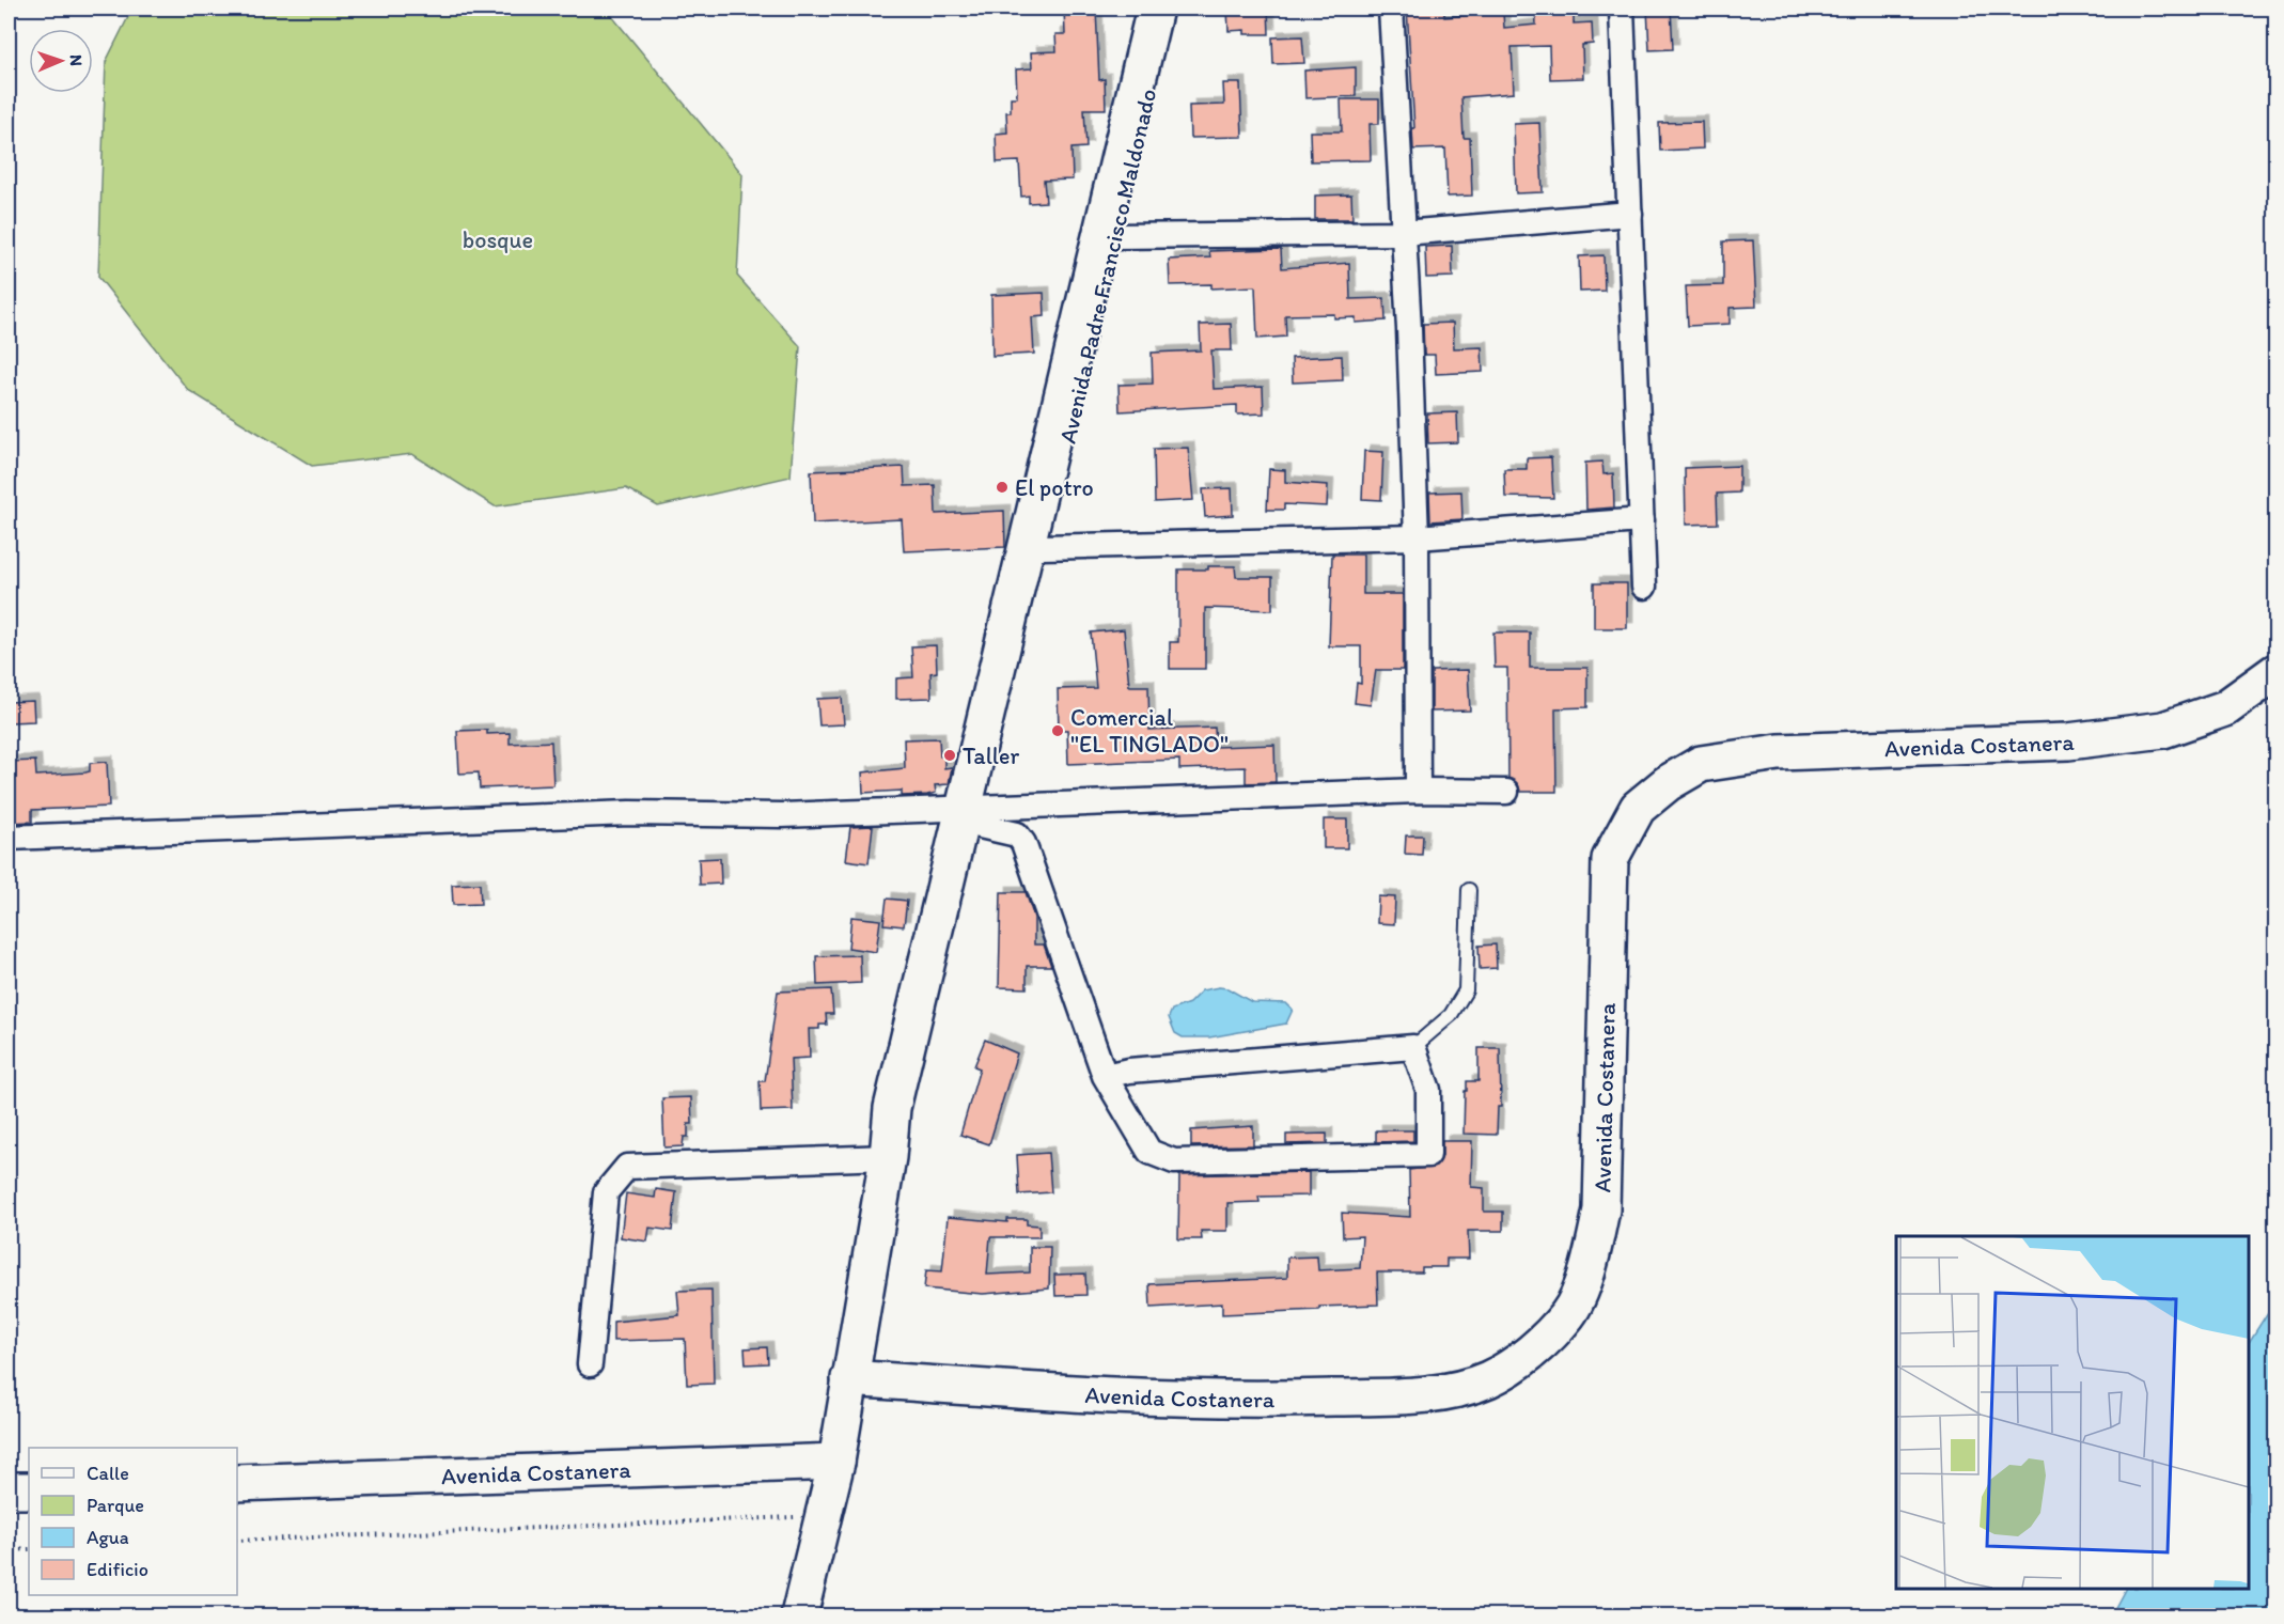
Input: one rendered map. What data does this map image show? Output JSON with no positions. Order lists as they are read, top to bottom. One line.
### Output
{"streets":{"street":["Avenida Padre Francisco Maldonado","Avenida Costanera"]},"crossings":[["Avenida Padre Francisco Maldonado","Avenida Costanera"]],"parks":["bosque"],"places":["El potro","Comercial \"EL TINGLADO\"","Taller"],"legend":["Calle","Parque","Agua","Edificio"],"north":"right"}
